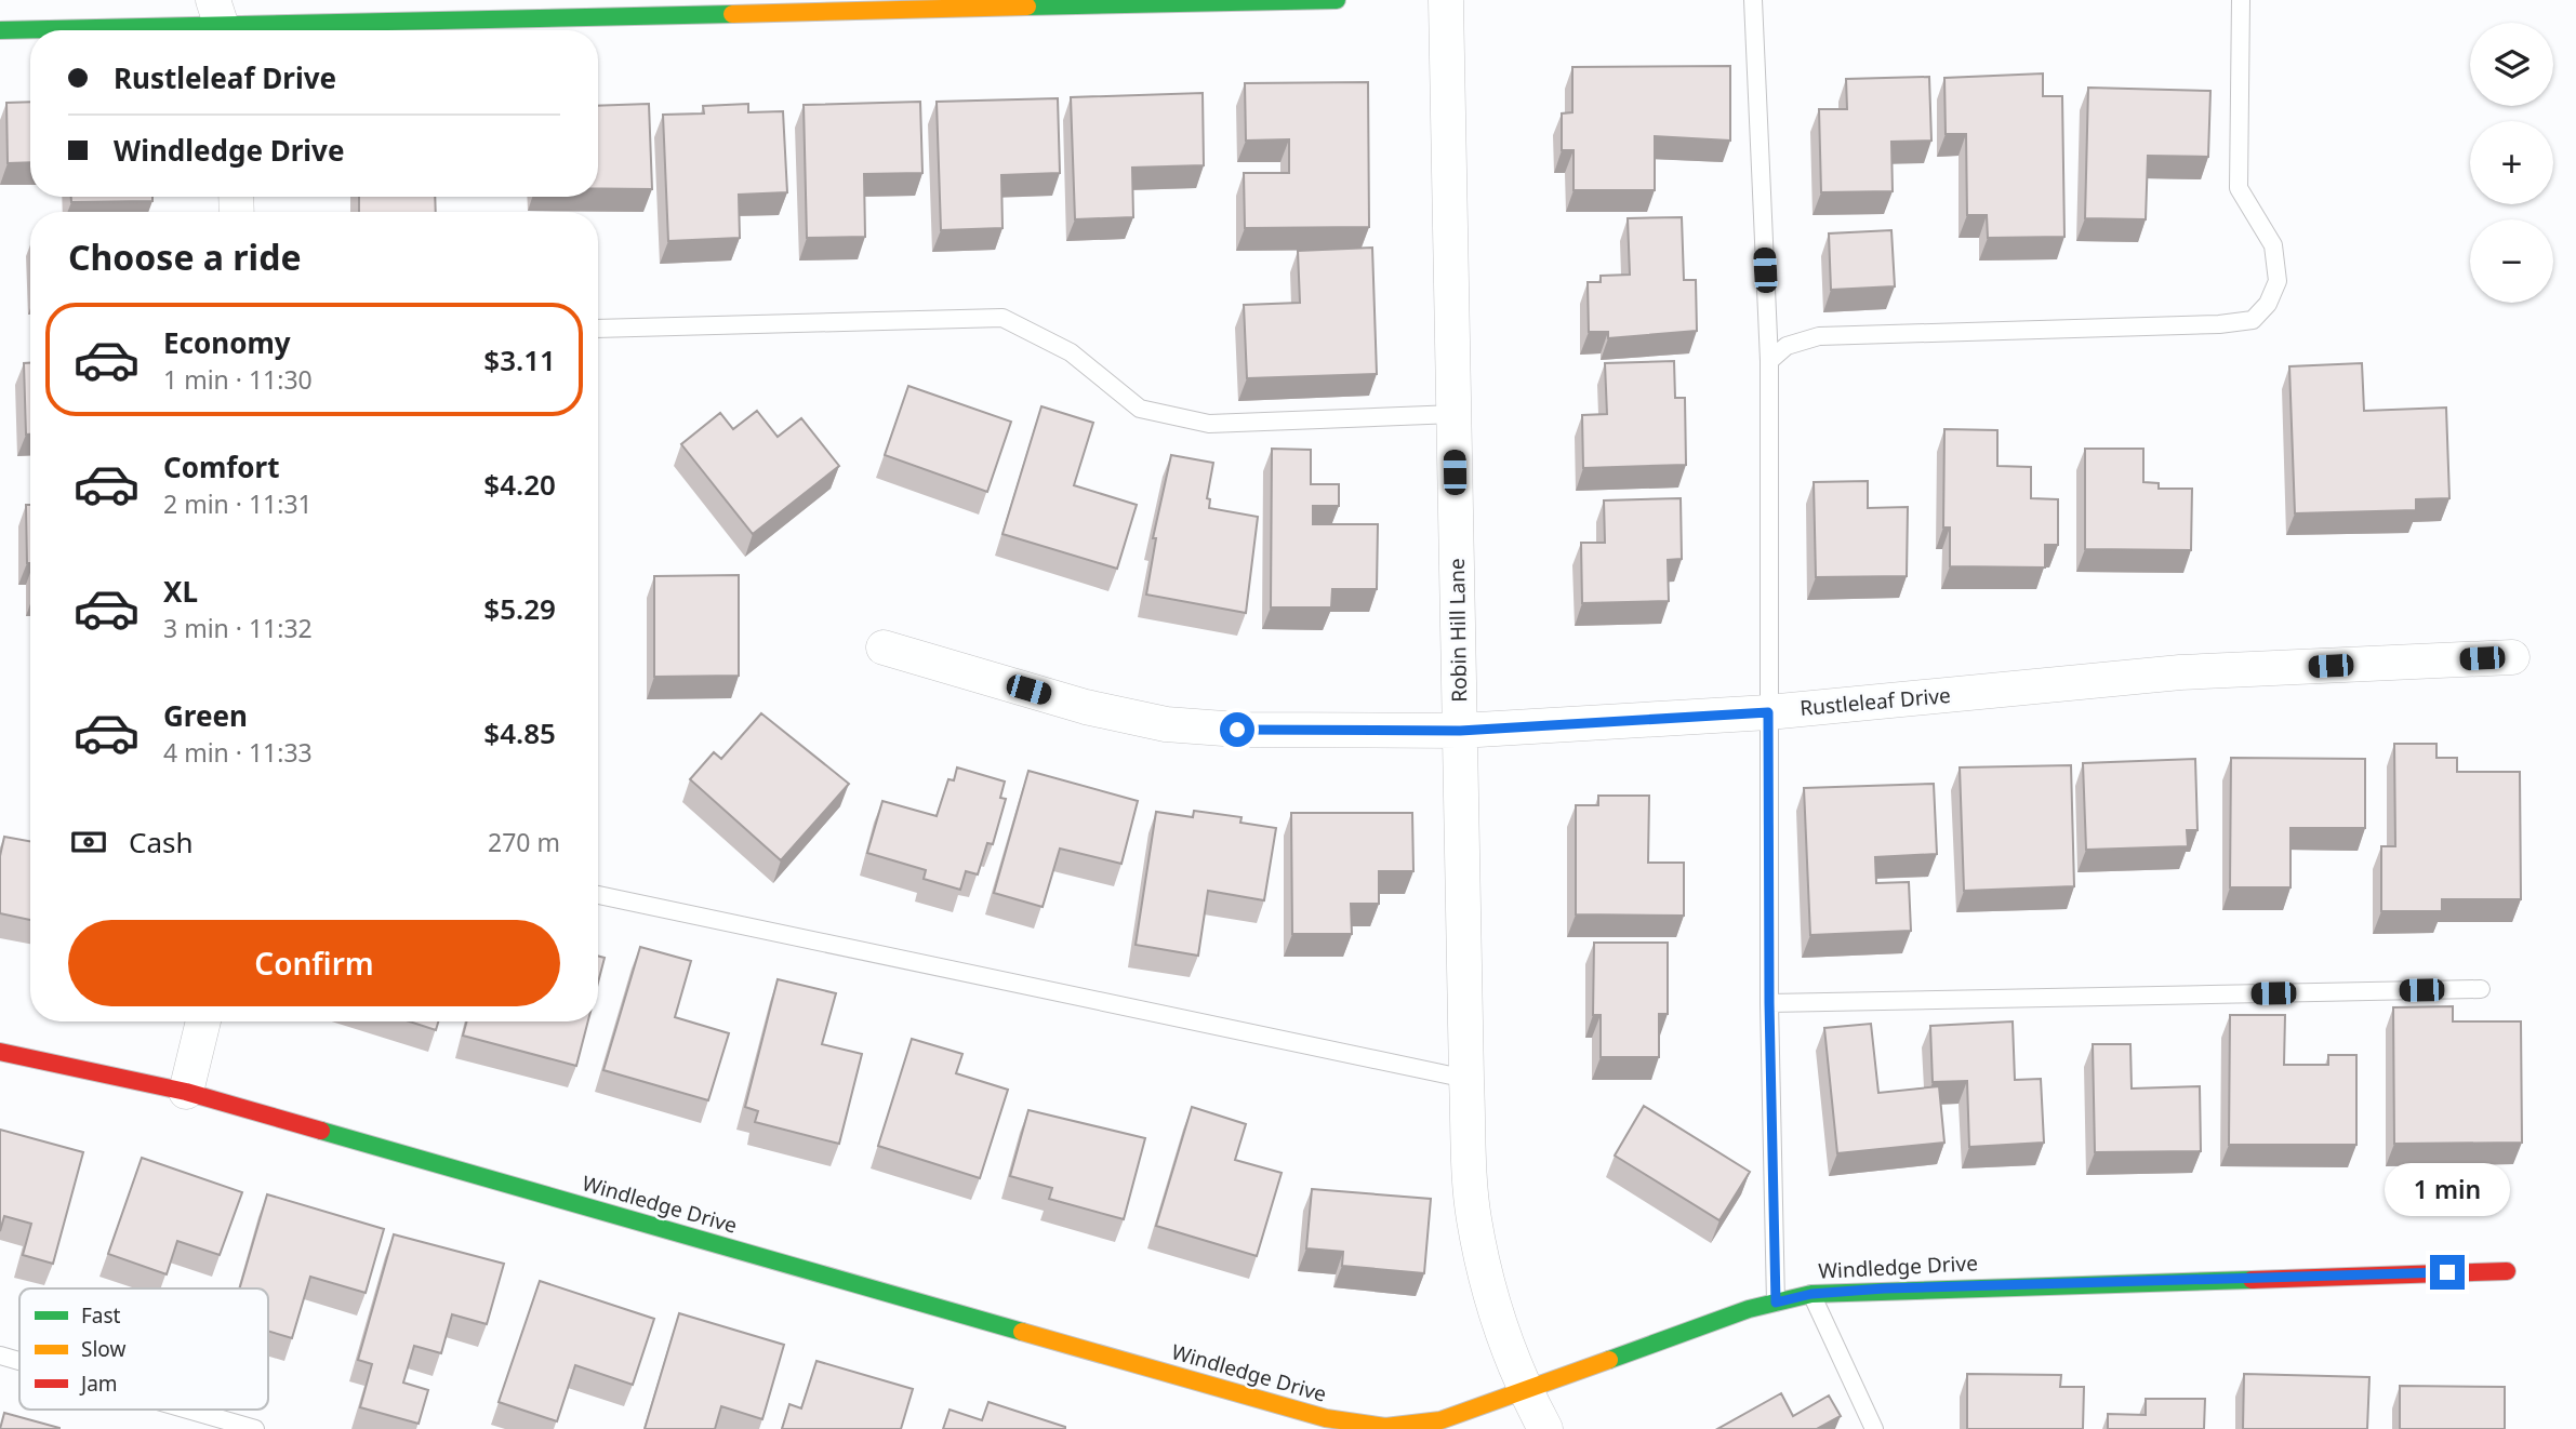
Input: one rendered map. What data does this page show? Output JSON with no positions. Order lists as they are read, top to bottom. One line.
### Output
{"streets":{"street":["Robin Hill Lane","Rustleleaf Drive","Windledge Drive"]},"crossings":[["Robin Hill Lane","Rustleleaf Drive"],["Robin Hill Lane","Windledge Drive"]],"legend":["Fast","Slow","Jam"],"page":{"map_buttons":["+","−"],"banner":["Rustleleaf Drive","Windledge Drive"],"heading":"Choose a ride","list":[{"name":"Economy","note":"1 min · 11:30","value":"$3.11"},{"name":"Comfort","note":"2 min · 11:31","value":"$4.20"},{"name":"XL","note":"3 min · 11:32","value":"$5.29"},{"name":"Green","note":"4 min · 11:33","value":"$4.85"}],"pay":["Cash","270 m"],"buttons":"Confirm","bubble":"1 min"}}
